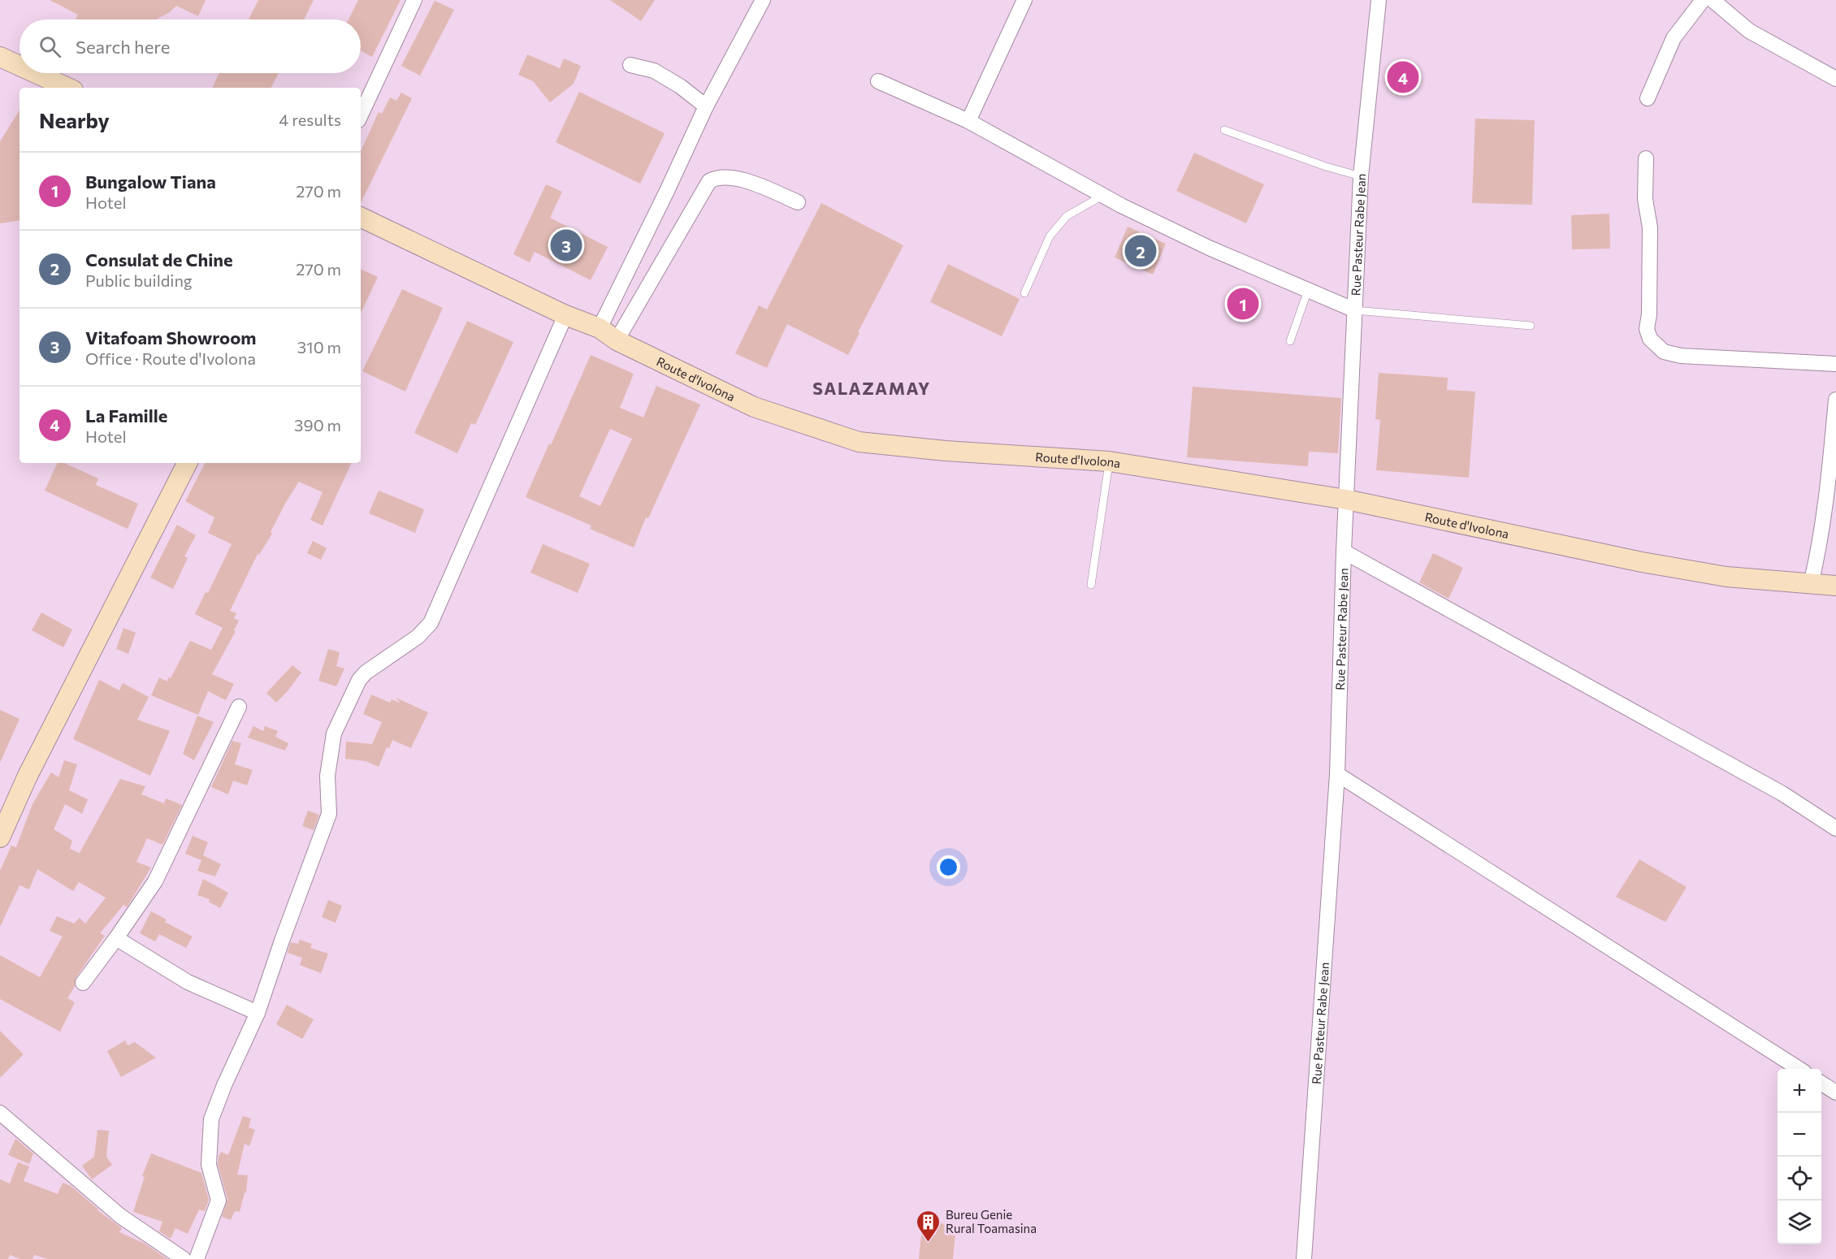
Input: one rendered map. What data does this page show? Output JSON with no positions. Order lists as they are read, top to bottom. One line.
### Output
{"streets":{"main road":["Route d'Ivolona"],"street":["Rue Pasteur Rabe Jean"]},"crossings":[["Rue Pasteur Rabe Jean","Route d'Ivolona"]],"districts":["SALAZAMAY"],"places":{"building":["Bureu Genie Rural Toamasina"]},"page":{"search":"Search here","pins":["4","3","2","1"],"heading":["Nearby","4 results"],"list":[{"mark":"1","name":"Bungalow Tiana","note":"Hotel","value":"270 m"},{"mark":"2","name":"Consulat de Chine","note":"Public building","value":"270 m"},{"mark":"3","name":"Vitafoam Showroom","note":"Office · Route d'Ivolona","value":"310 m"},{"mark":"4","name":"La Famille","note":"Hotel","value":"390 m"}],"map_buttons":["+","−"]}}
